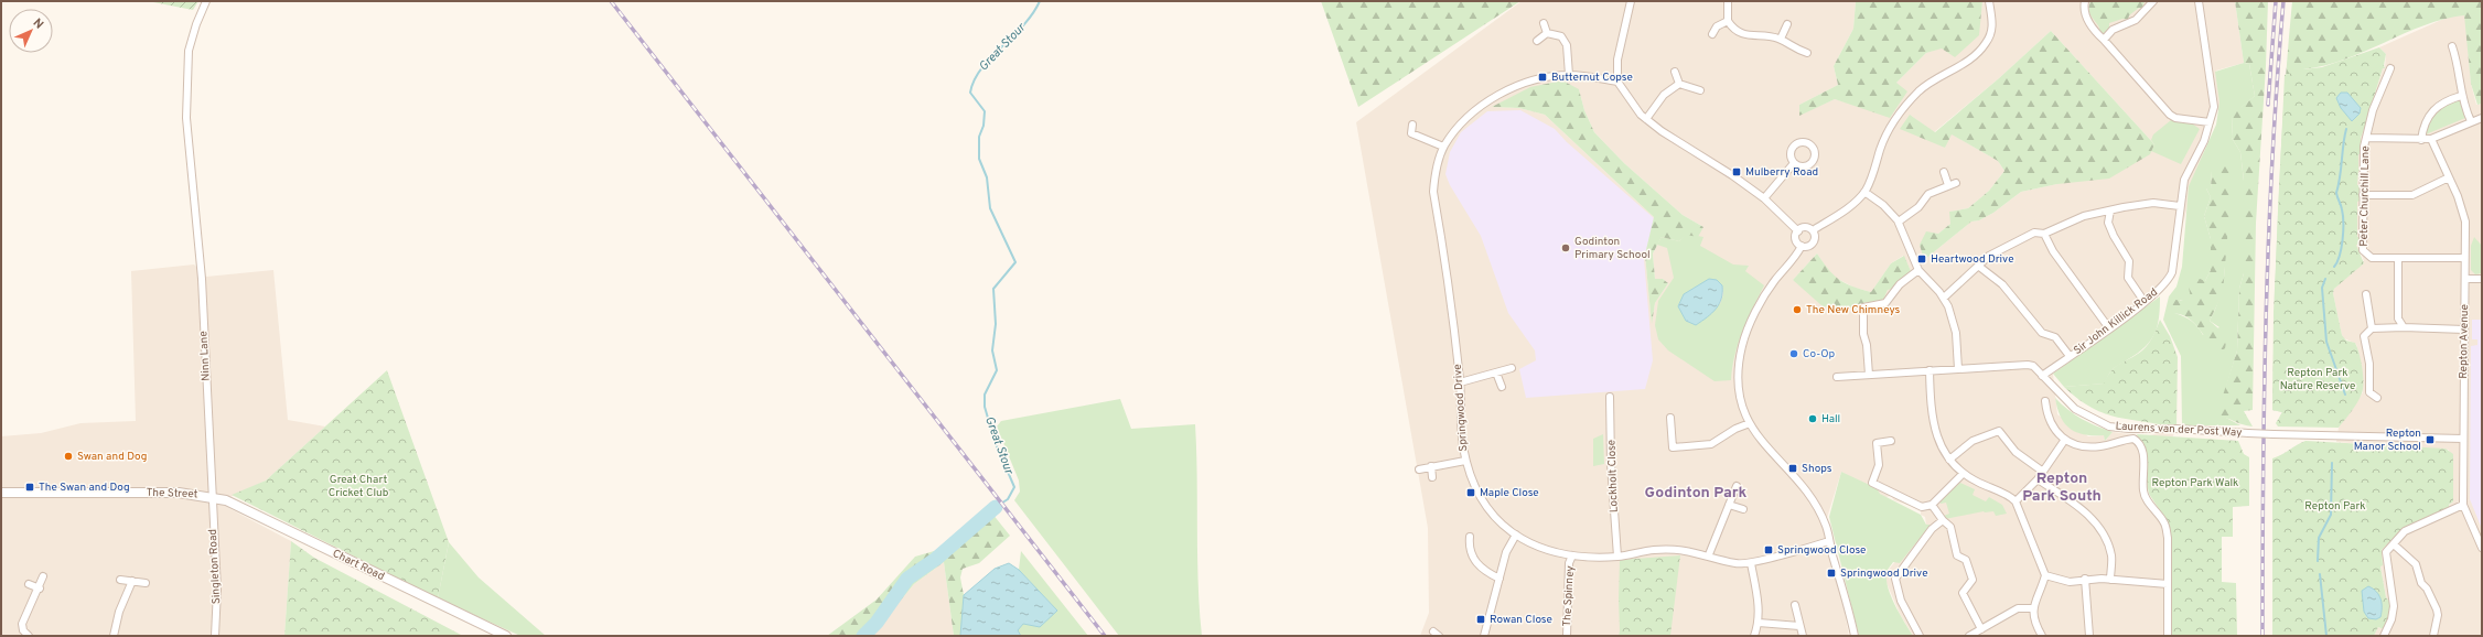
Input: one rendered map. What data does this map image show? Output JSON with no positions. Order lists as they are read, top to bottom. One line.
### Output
{"streets":{"street":["Peter Churchill Lane","Sir John Killick Road","Repton Avenue","Ninn Lane","Springwood Drive","Laurens van der Post Way","Lockholt Close","The Street","Chart Road","Singleton Road","The Spinney"]},"crossings":[["Peter Churchill Lane","Repton Avenue"],["Sir John Killick Road","Laurens van der Post Way"],["Repton Avenue","Laurens van der Post Way"],["Ninn Lane","The Street"],["Ninn Lane","Chart Road"],["Ninn Lane","Singleton Road"],["Springwood Drive","Lockholt Close"],["Springwood Drive","The Spinney"],["The Street","Chart Road"],["The Street","Singleton Road"],["Chart Road","Singleton Road"]],"districts":["Repton Park South","Godinton Park"],"water":["Great Stour"],"parks":["Repton Park Nature Reserve","Great Chart Cricket Club","Repton Park Walk","Repton Park"],"places":{"transit":["Butternut Copse","Mulberry Road","Heartwood Drive","Repton Manor School","Shops","The Swan and Dog","Maple Close","Springwood Close","Springwood Drive","Rowan Close"],"other":["Godinton Primary School","The New Chimneys","Co-Op","Hall","Swan and Dog"]},"north":"top right"}
